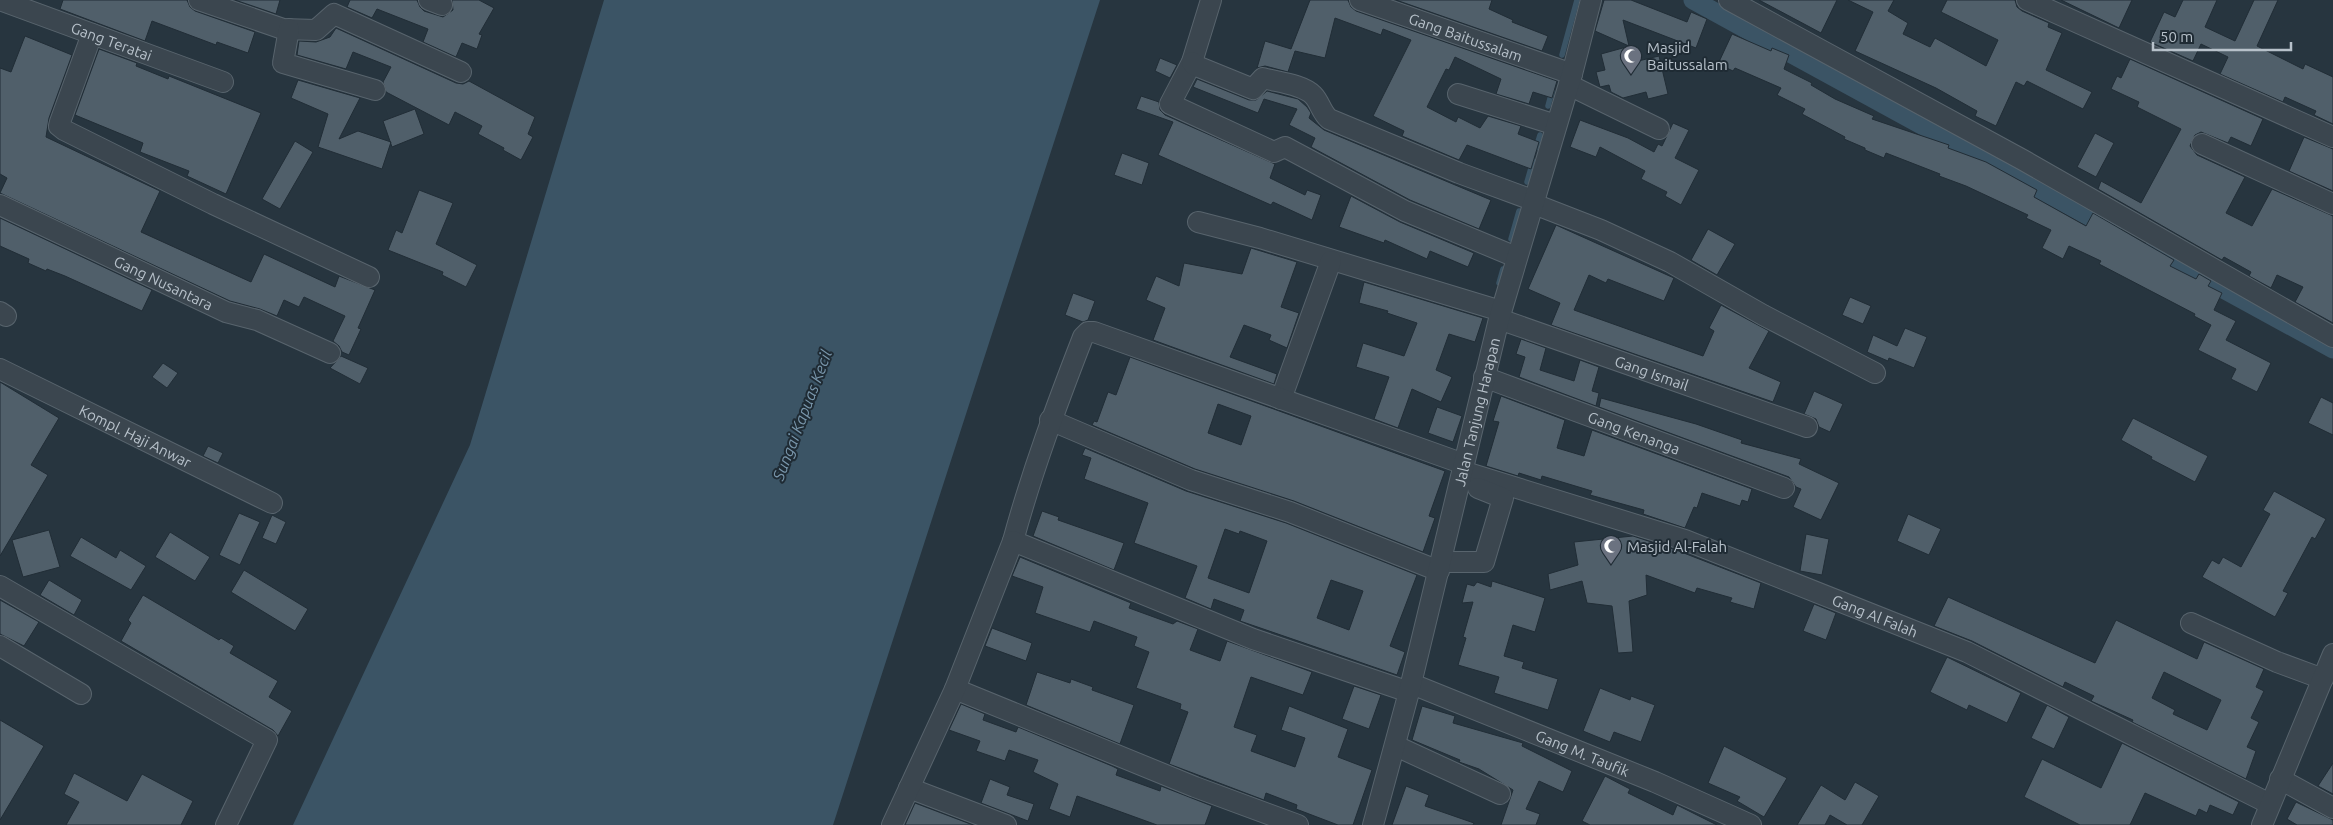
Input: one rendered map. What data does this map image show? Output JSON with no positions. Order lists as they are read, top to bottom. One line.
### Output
{"streets":{"street":["Gang Baitussalam","Gang Teratai","Gang Nusantara","Gang Ismail","Jalan Tanjung Harapan","Gang Kenanga","Kompl. Haji Anwar","Gang Al Falah","Gang M. Taufik"]},"crossings":[["Gang Baitussalam","Jalan Tanjung Harapan"],["Gang Ismail","Jalan Tanjung Harapan"],["Jalan Tanjung Harapan","Gang Kenanga"],["Jalan Tanjung Harapan","Gang Al Falah"],["Jalan Tanjung Harapan","Gang M. Taufik"]],"water":["Sungai Kapuas Kecil"],"places":{"mosque":["Masjid Baitussalam","Masjid Al-Falah"]},"scale_bar":"50 m"}
